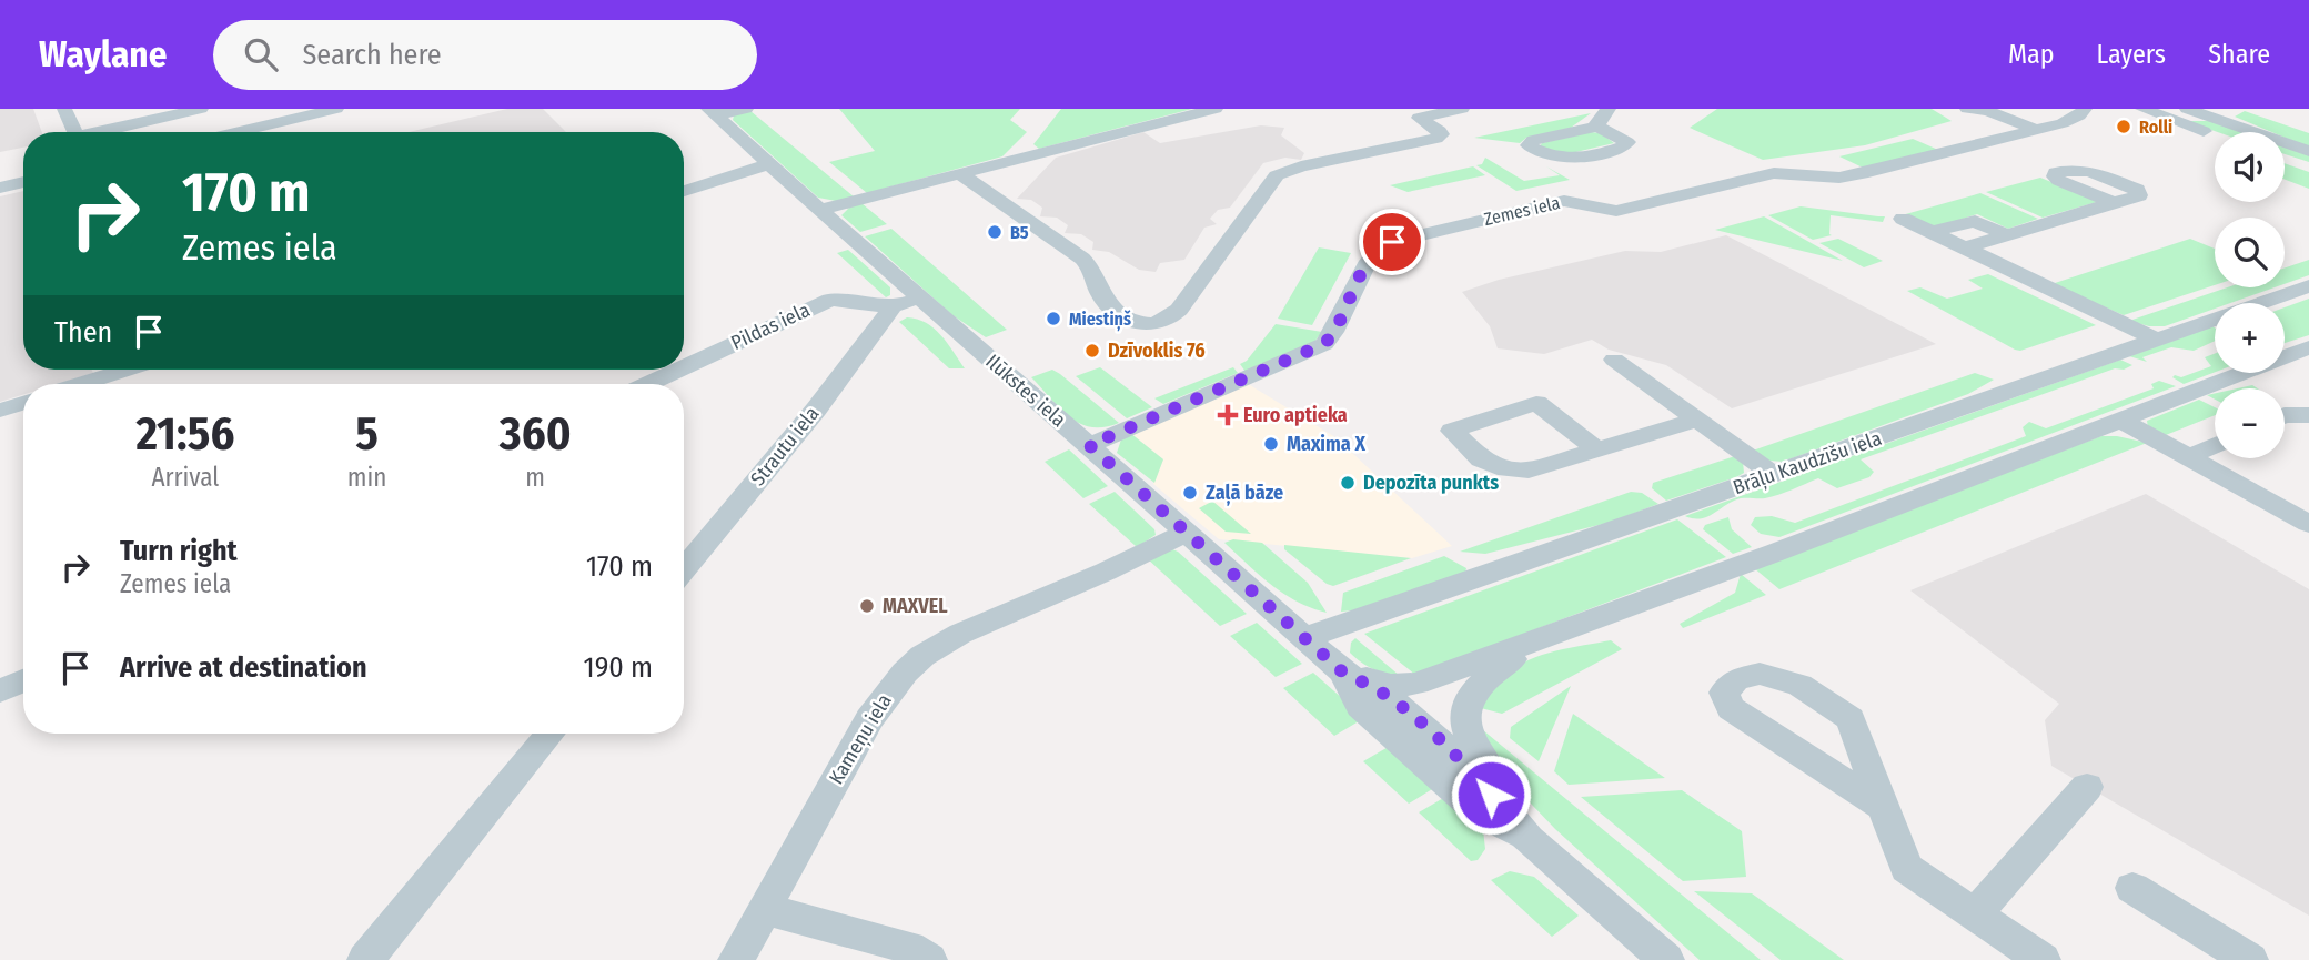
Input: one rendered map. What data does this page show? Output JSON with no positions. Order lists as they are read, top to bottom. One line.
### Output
{"streets":{"street":["Zemes iela","Pildas iela","Ilūkstes iela","Strautu iela","Brāļu Kaudzīšu iela","Kameņu iela"]},"crossings":[["Zemes iela","Ilūkstes iela"],["Pildas iela","Strautu iela"],["Ilūkstes iela","Brāļu Kaudzīšu iela"],["Ilūkstes iela","Kameņu iela"]],"places":{"other":["Rolli","B5","Miestiņš","Dzīvoklis 76","Maxima X","Depozīta punkts","Zaļā bāze","MAXVEL"],"health":["Euro aptieka"]},"page":{"header":"Waylane","search":"Search here","nav":["Map","Layers","Share"],"map_buttons":["+","−"],"turn":["170 m","Zemes iela"],"then":"Then","eta":["21:56","Arrival","5","min","360","m"],"list":[{"name":"Turn right","note":"Zemes iela","value":"170 m"},{"name":"Arrive at destination","value":"190 m"}]}}
